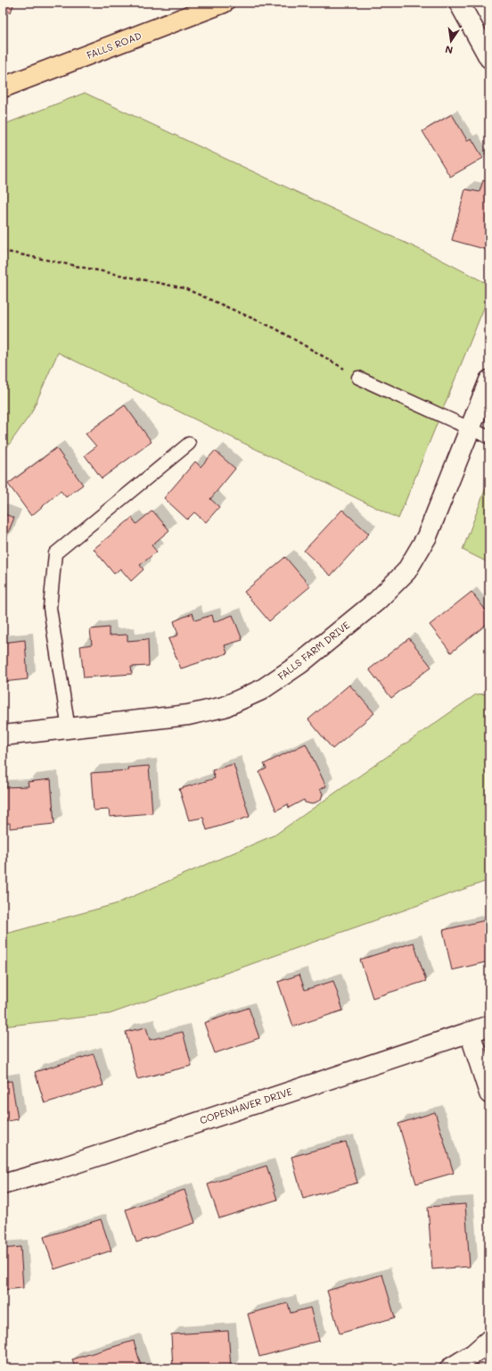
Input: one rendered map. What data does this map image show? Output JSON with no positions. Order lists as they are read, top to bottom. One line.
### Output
{"streets":{"main road":["FALLS ROAD"],"street":["FALLS FARM DRIVE","COPENHAVER DRIVE"]},"north":"bottom"}
